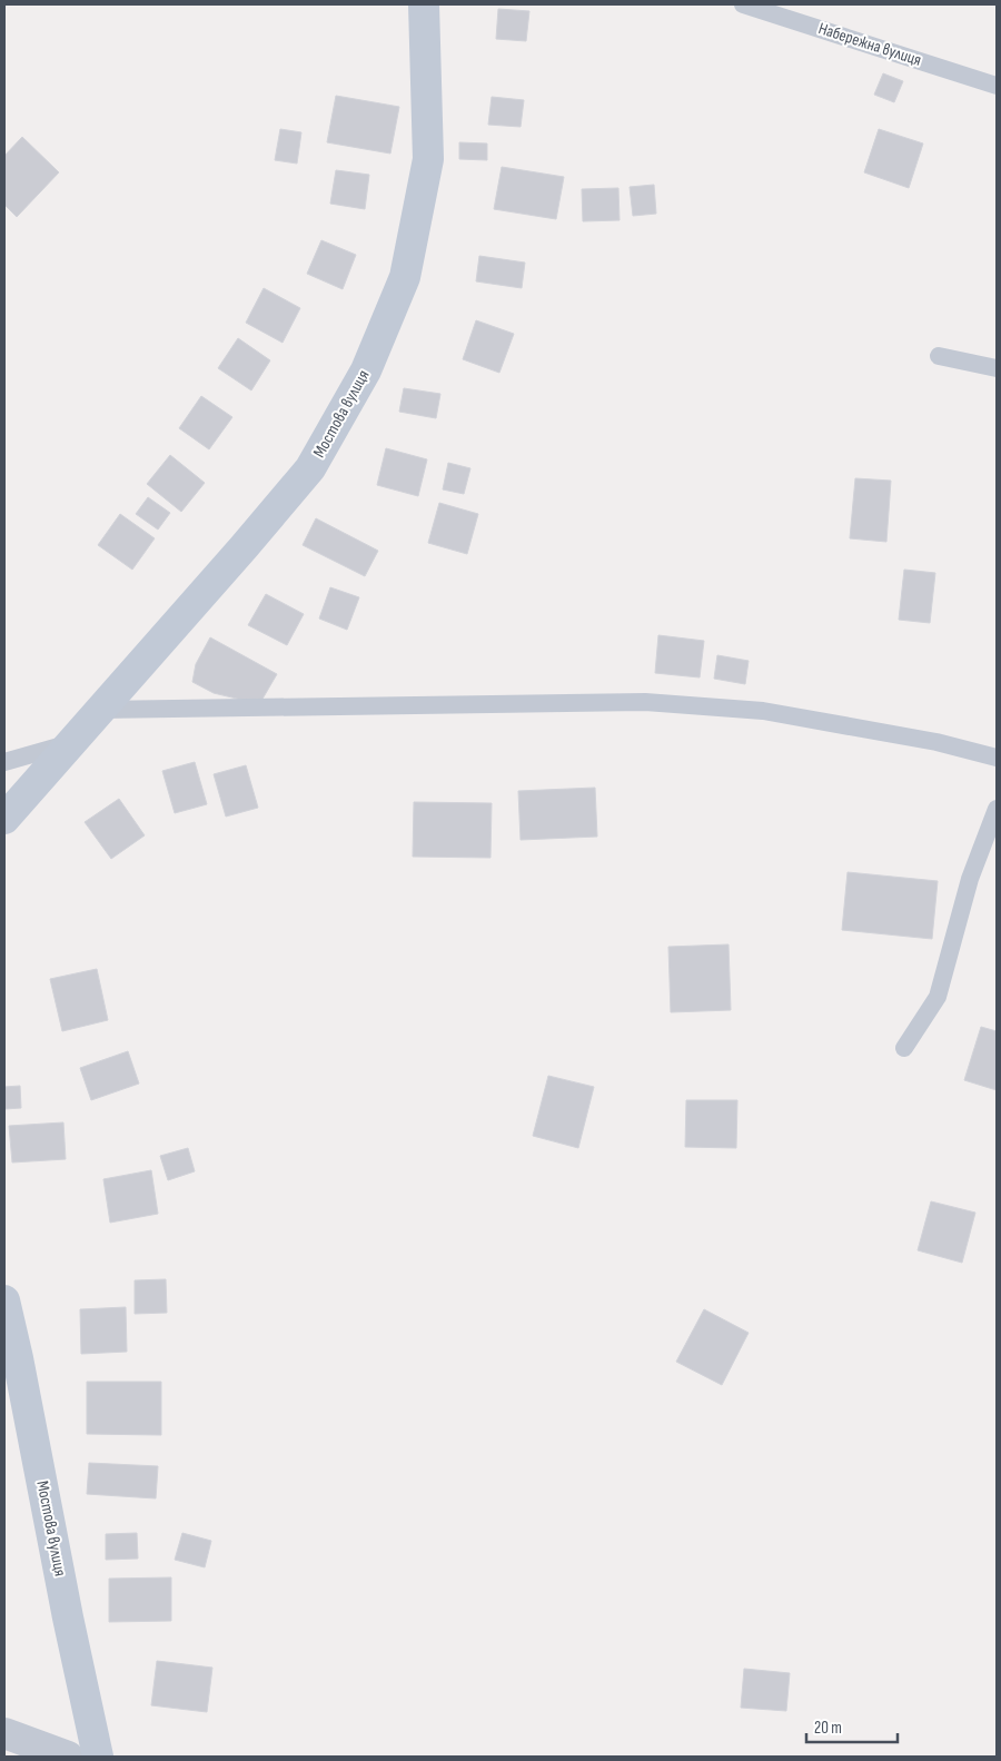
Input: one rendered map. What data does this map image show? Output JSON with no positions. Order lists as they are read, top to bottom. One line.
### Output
{"streets":{"street":["Мостова вулиця"],"lane":["Набережна вулиця"]},"scale_bar":"20 m"}
